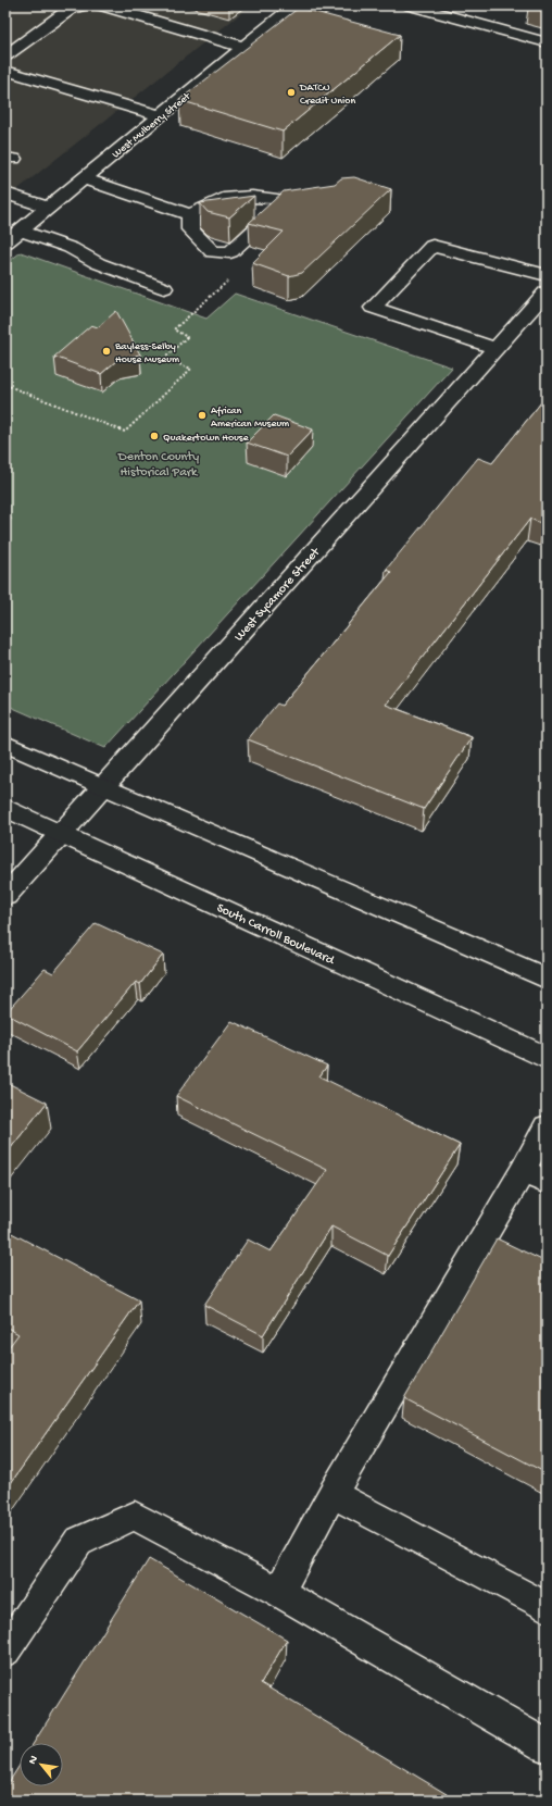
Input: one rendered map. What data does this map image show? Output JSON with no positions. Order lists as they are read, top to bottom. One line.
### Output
{"streets":{"street":["West Mulberry Street","West Sycamore Street","South Carroll Boulevard"]},"crossings":[["West Sycamore Street","South Carroll Boulevard"]],"parks":["Denton County Historical Park"],"places":["DATCU Credit Union","Bayless-Selby House Museum","African American Museum","Quakertown House"],"north":"top left"}
